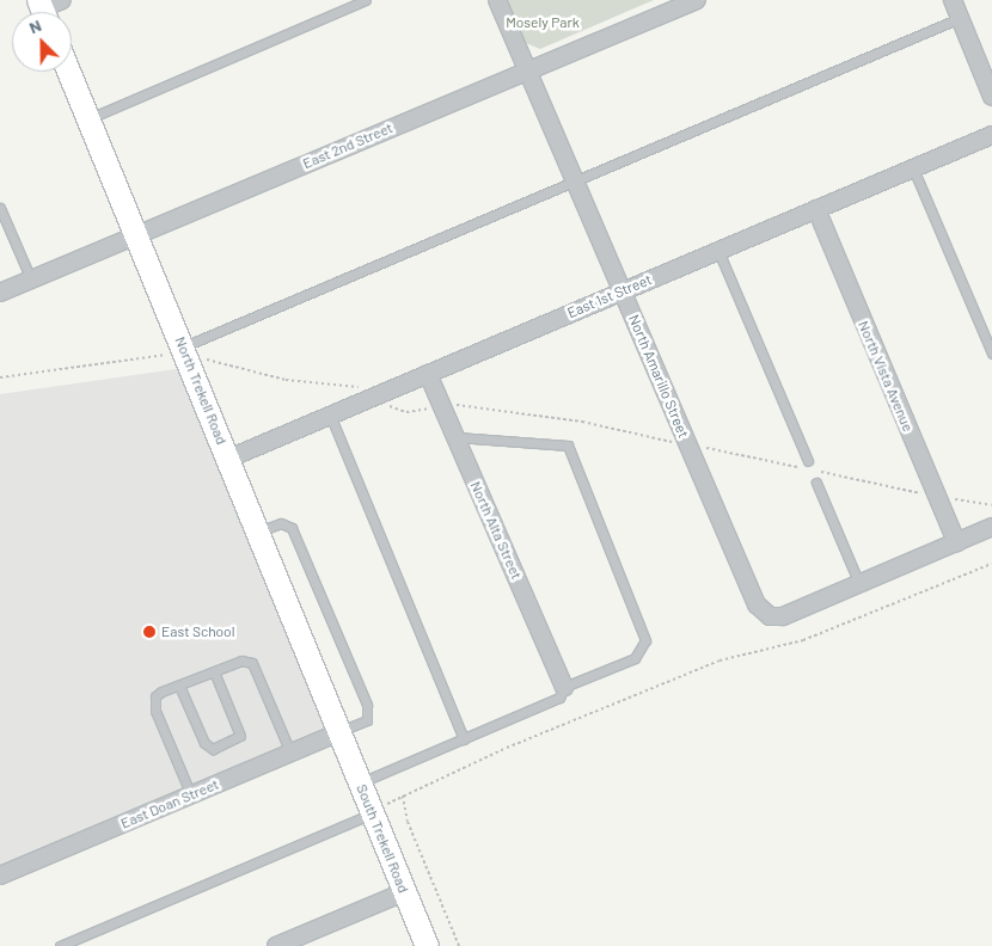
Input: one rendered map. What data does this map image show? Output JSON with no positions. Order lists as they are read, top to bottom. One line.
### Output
{"streets":{"main road":["North Trekell Road","South Trekell Road"],"street":["East 2nd Street","East 1st Street","North Amarillo Street","North Vista Avenue","North Alta Street","East Doan Street"]},"crossings":[["East 2nd Street","North Amarillo Street"],["East 2nd Street","North Trekell Road"],["East 1st Street","North Amarillo Street"],["East 1st Street","North Vista Avenue"],["East 1st Street","North Trekell Road"],["East 1st Street","North Alta Street"],["North Trekell Road","East Doan Street"],["North Trekell Road","South Trekell Road"],["East Doan Street","South Trekell Road"]],"parks":["Mosely Park"],"places":["East School"],"north":"top left"}
